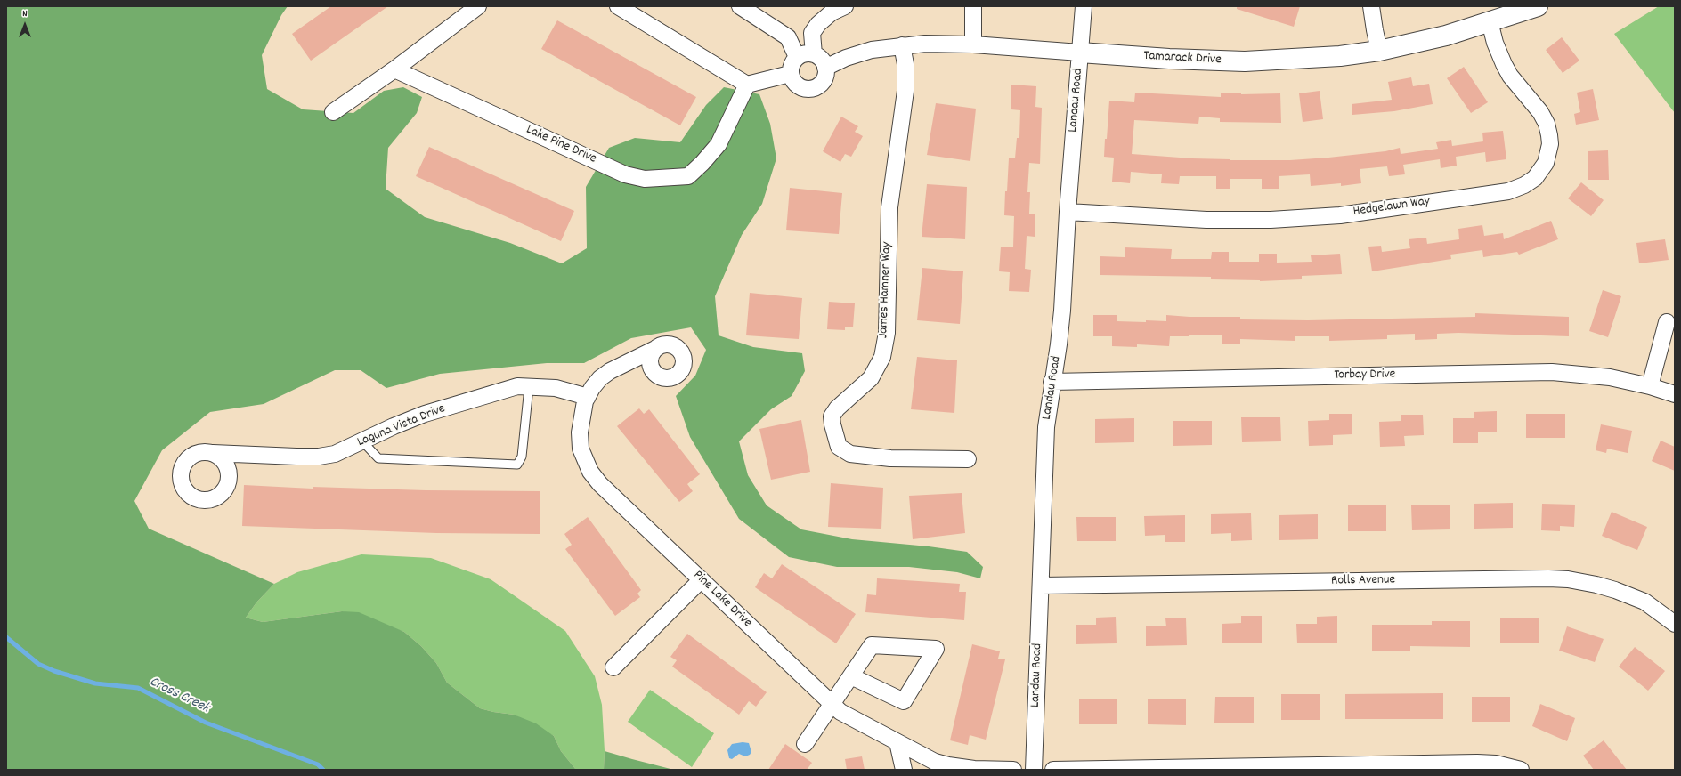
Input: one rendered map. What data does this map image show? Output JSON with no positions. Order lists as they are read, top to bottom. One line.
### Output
{"streets":{"street":["Tamarack Drive","Landau Road","Lake Pine Drive","Hedgelawn Way","James Hamner Way","Torbay Drive","Laguna Vista Drive","Rolls Avenue","Pine Lake Drive"]},"crossings":[["Tamarack Drive","Landau Road"],["Tamarack Drive","Hedgelawn Way"],["Tamarack Drive","James Hamner Way"],["Landau Road","Hedgelawn Way"],["Landau Road","Torbay Drive"],["Landau Road","Rolls Avenue"],["Laguna Vista Drive","Pine Lake Drive"]],"water":["Cross Creek"],"north":"top"}
